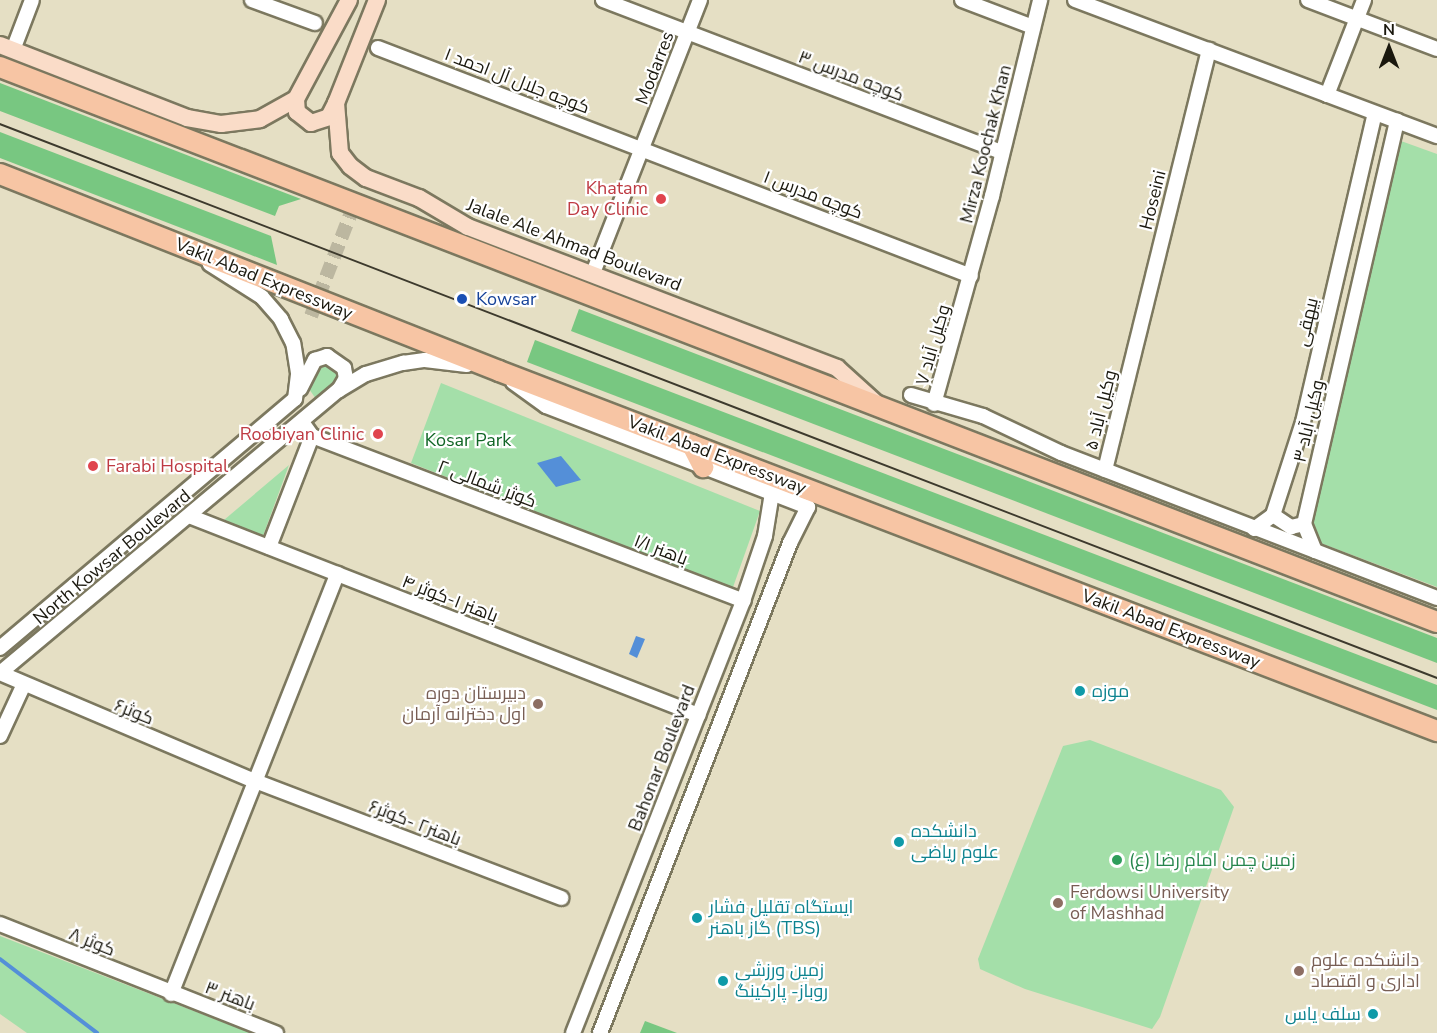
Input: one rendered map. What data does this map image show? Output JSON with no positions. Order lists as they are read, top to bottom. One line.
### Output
{"streets":{"highway":["Vakil Abad Expressway"],"main road":["Jalale Ale Ahmad Boulevard"],"street":["Modarres","کوچه مدرس ۳","کوچه جلال آل احمد ۱","Mirza Koochak Khan","کوچه مدرس ۱","Hoseini","بیهقی","۷ وکیل آباد","وکیل آباد ۵","۳ وکیل آباد","کوثر شمالی ۲","باهنر ۱/۱","North Kowsar Boulevard","باهنر ۱-کوثر ۴","کوثر۶","Bahonar Boulevard","باهنر۲ -کوثر۶","کوثر ۸","باهنر ۳"]},"crossings":[["Modarres","کوچه مدرس ۳"],["Modarres","کوچه جلال آل احمد ۱"],["Modarres","کوچه مدرس ۱"],["Modarres","Jalale Ale Ahmad Boulevard"],["کوچه مدرس ۳","Mirza Koochak Khan"],["کوچه جلال آل احمد ۱","کوچه مدرس ۱"],["Mirza Koochak Khan","کوچه مدرس ۱"],["Mirza Koochak Khan","۷ وکیل آباد"],["Hoseini","وکیل آباد ۵"],["Vakil Abad Expressway","North Kowsar Boulevard"],["کوثر شمالی ۲","باهنر ۱/۱"],["باهنر ۱/۱","Bahonar Boulevard"],["North Kowsar Boulevard","باهنر ۱-کوثر ۴"],["North Kowsar Boulevard","کوثر۶"],["باهنر ۱-کوثر ۴","Bahonar Boulevard"],["کوثر۶","باهنر۲ -کوثر۶"],["کوثر ۸","باهنر ۳"]],"parks":["Kosar Park"],"places":["Khatam Day Clinic","Kowsar","Roobiyan Clinic","Farabi Hospital","موزه","دبیرستان دوره اول دخترانه آرمان","دانشکده علوم ریاضی","زمین چمن امام رضا (ع)","Ferdowsi University of Mashhad","ایستگاه تقلیل فشار گاز باهنر (TBS)","دانشکده علوم اداری و اقتصاد","زمین ورزشی روباز- پارکینگ","سلف یاس"],"north":"top"}
